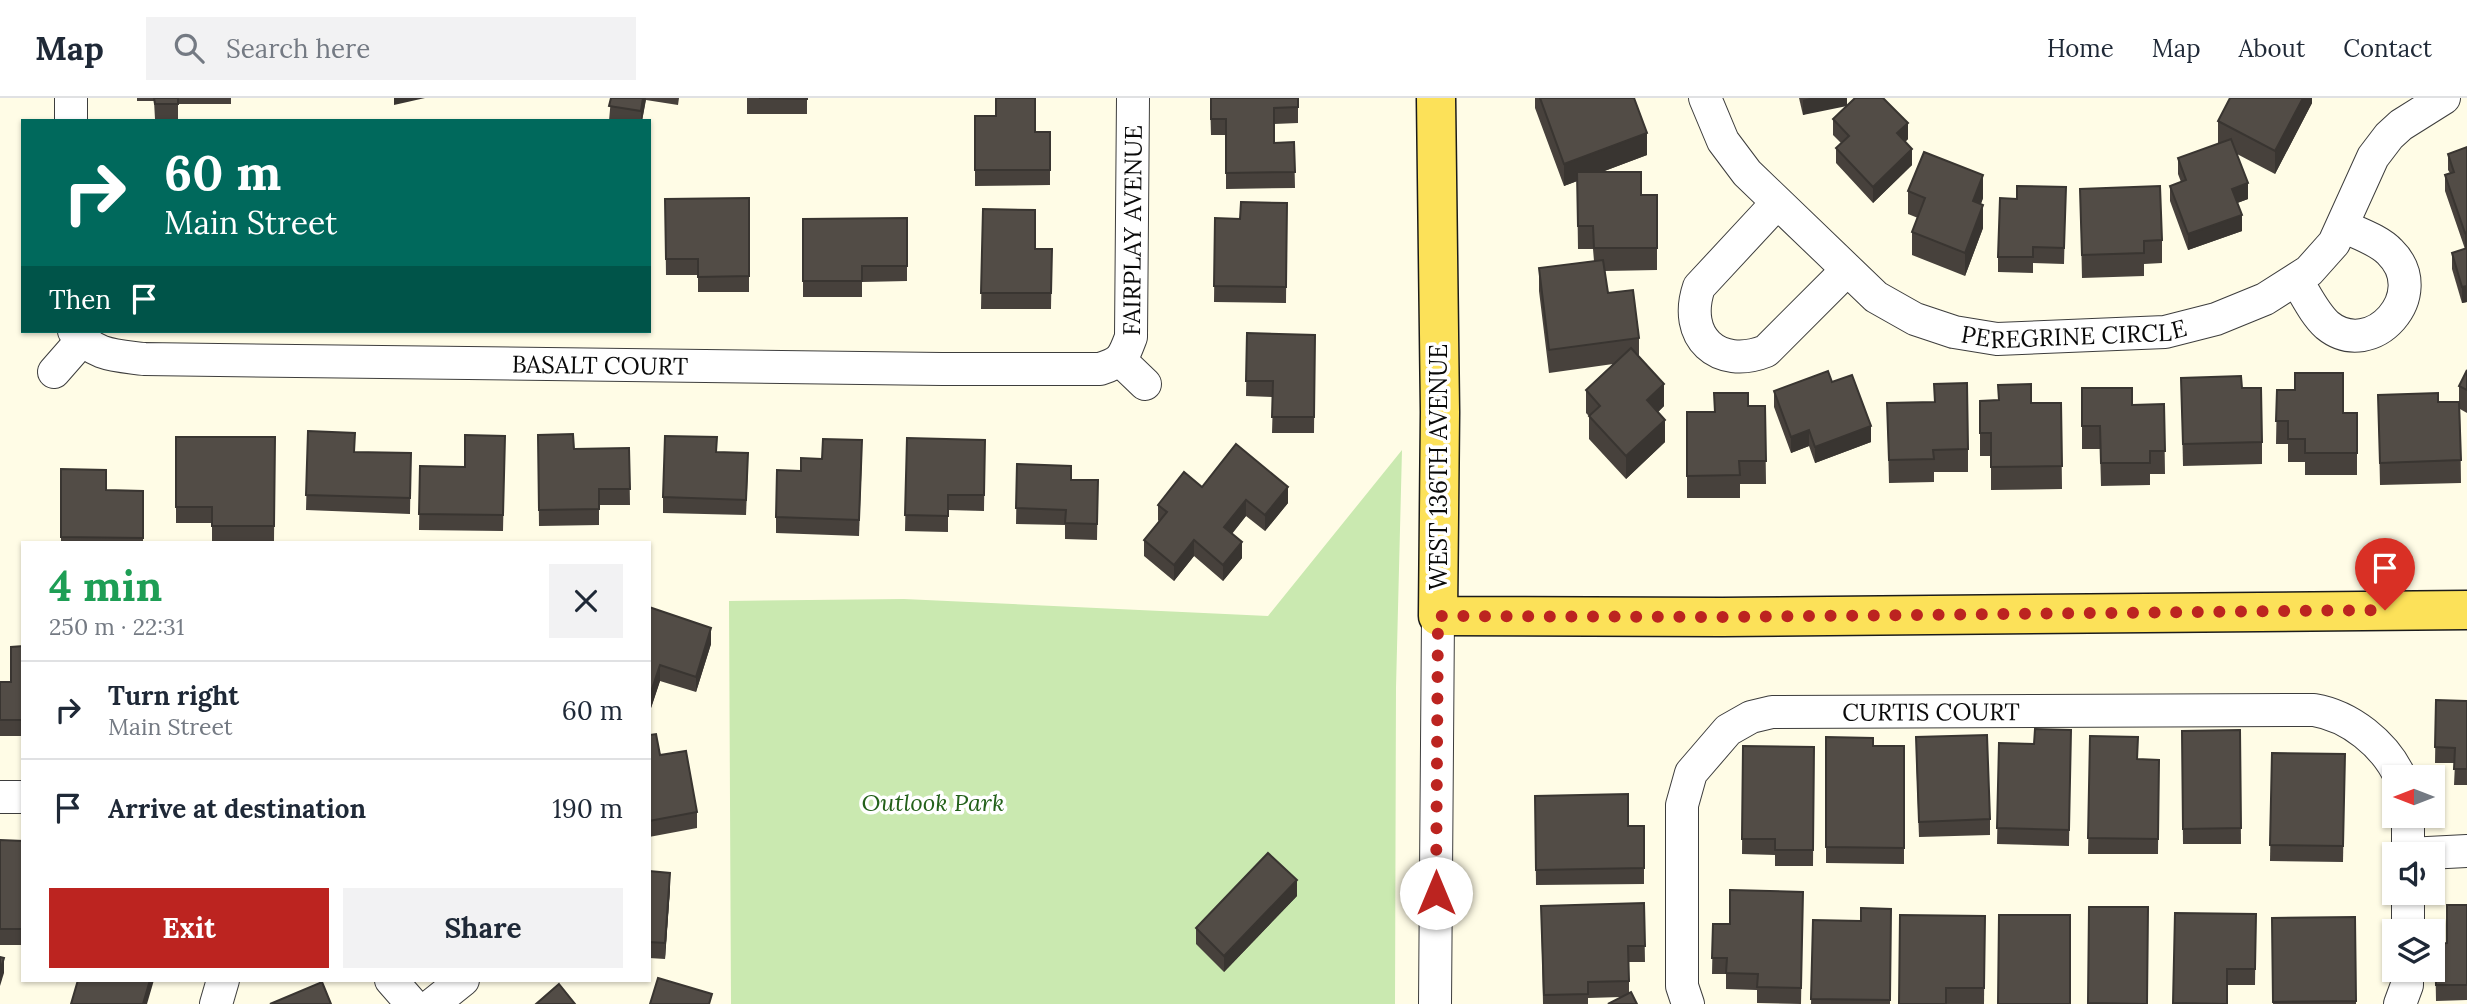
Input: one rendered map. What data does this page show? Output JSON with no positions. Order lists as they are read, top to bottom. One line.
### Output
{"streets":{"main road":["WEST 136TH AVENUE"],"street":["FAIRPLAY AVENUE","PEREGRINE CIRCLE","BASALT COURT","CURTIS COURT"]},"crossings":[["FAIRPLAY AVENUE","BASALT COURT"]],"parks":["Outlook Park"],"north":"left","page":{"header":"Map","search":"Search here","nav":["Home","Map","About","Contact"],"turn":["60 m","Main Street"],"then":"Then","heading":["4 min","250 m · 22:31"],"list":[{"name":"Turn right","note":"Main Street","value":"60 m"},{"name":"Arrive at destination","value":"190 m"}],"buttons":["Exit","Share"]}}
